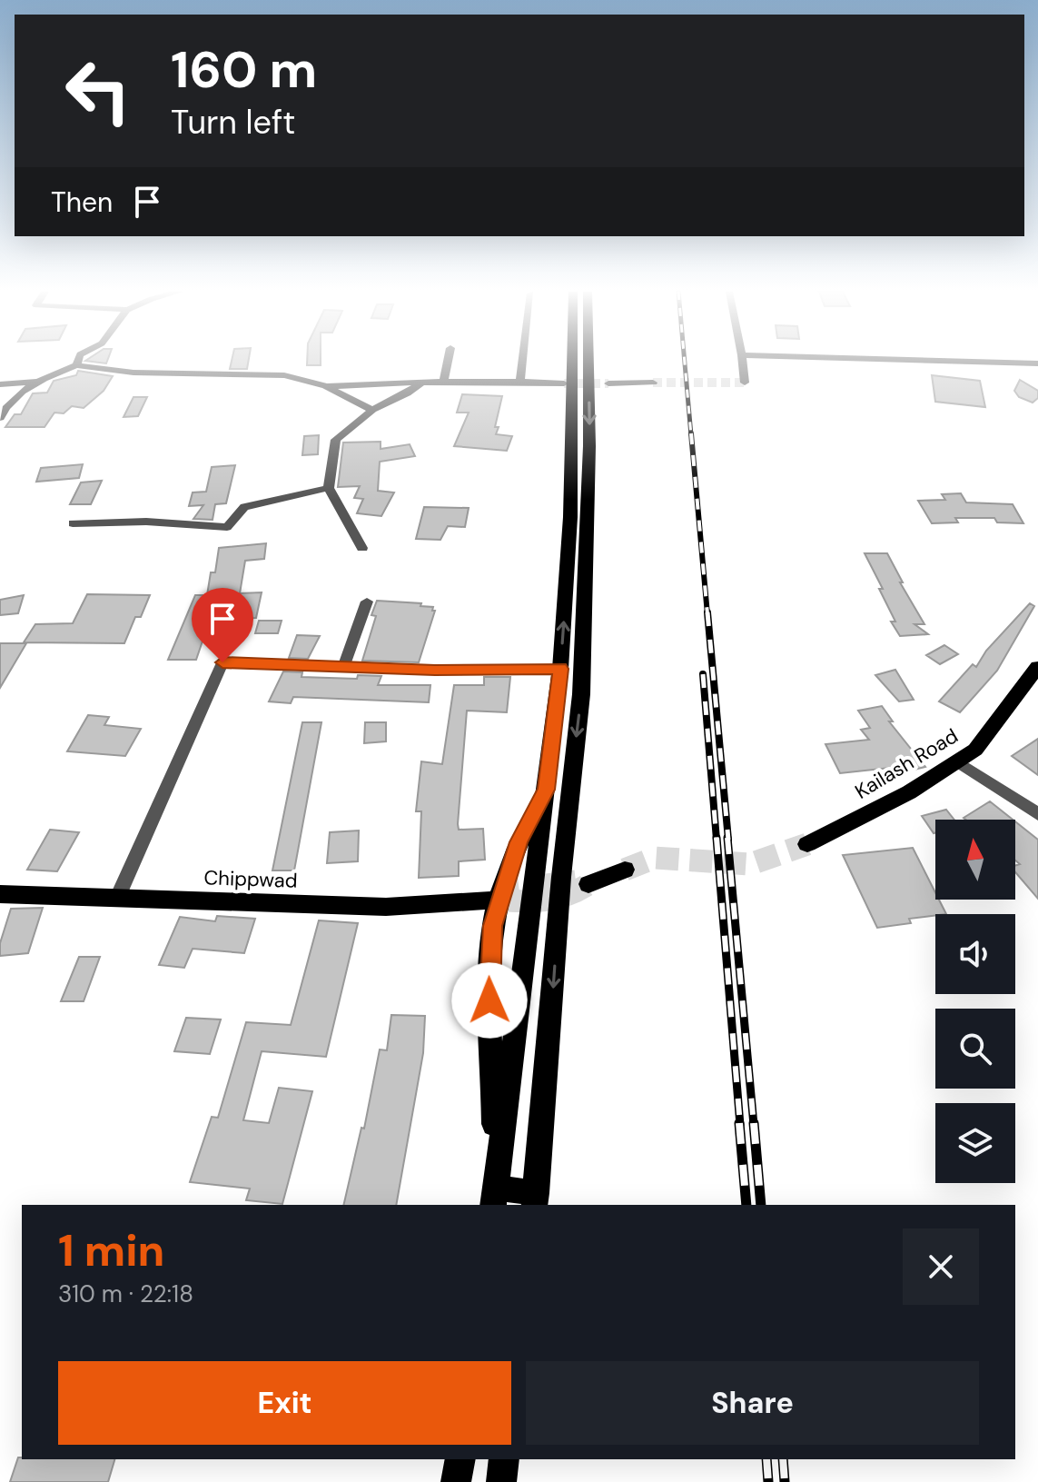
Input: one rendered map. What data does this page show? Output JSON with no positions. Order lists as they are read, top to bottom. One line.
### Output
{"streets":{"main road":["Kailash Road","Chippwad"]},"north":"top","page":{"turn":["160 m","Turn left"],"then":"Then","heading":["1 min","310 m · 22:18"],"buttons":["Exit","Share"]}}
